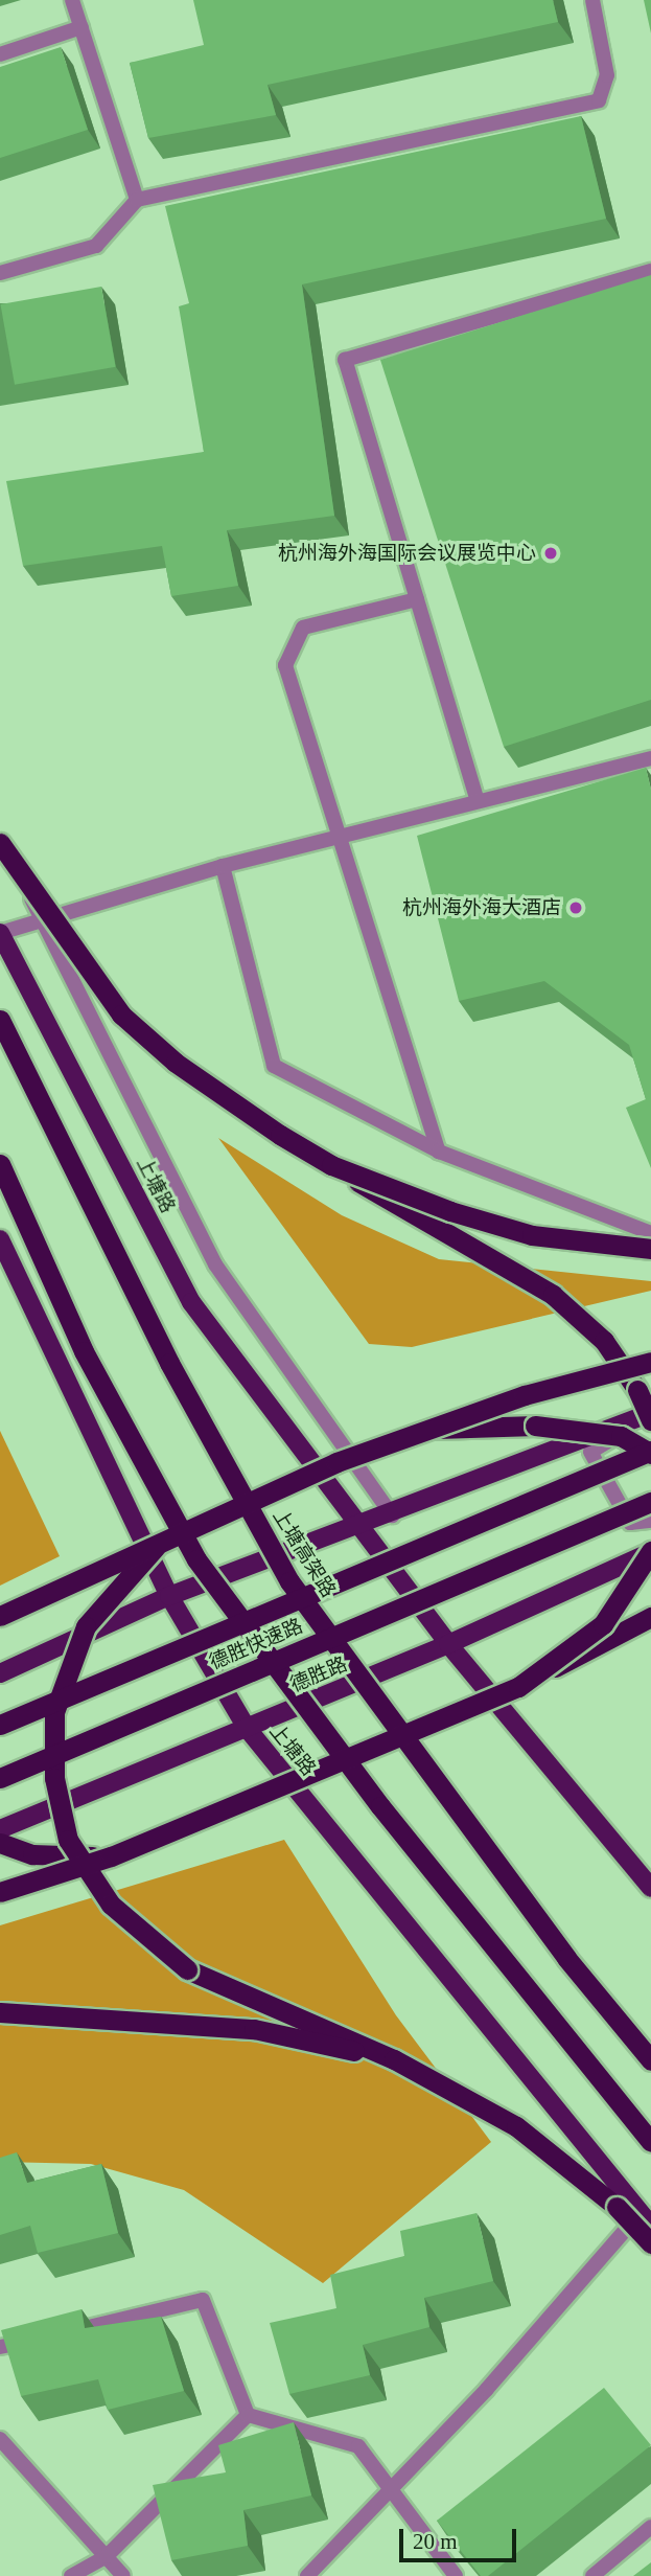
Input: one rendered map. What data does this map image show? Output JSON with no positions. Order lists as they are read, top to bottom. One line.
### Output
{"streets":{"highway":["上塘高架路","德胜快速路"],"main road":["上塘路","德胜路"]},"crossings":[["上塘路","德胜路"]],"places":["杭州海外海国际会议展览中心","杭州海外海大酒店"],"scale_bar":"20 m"}
